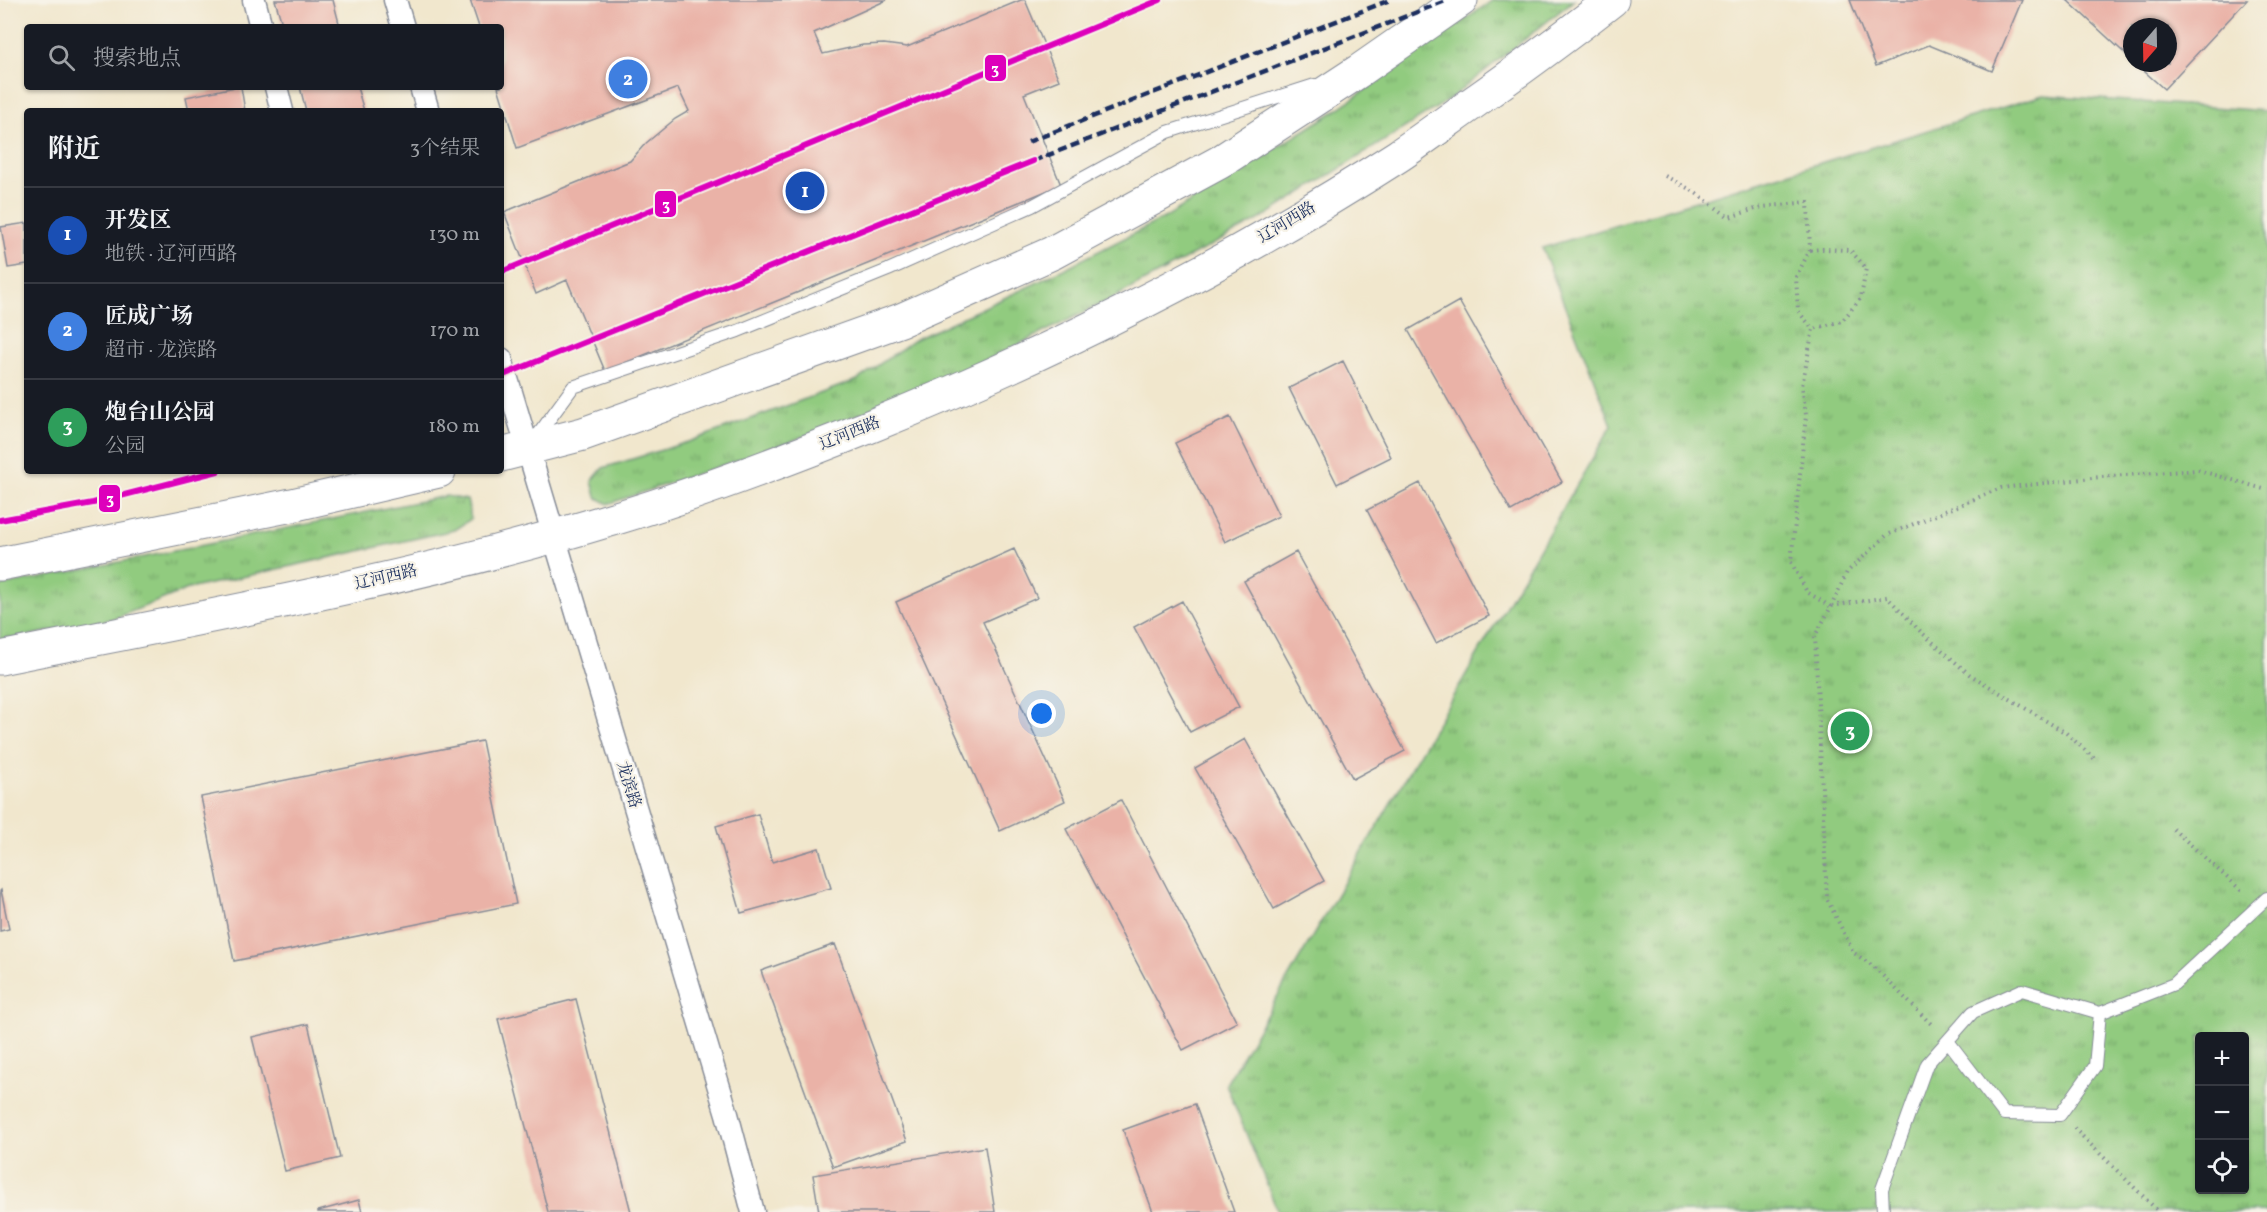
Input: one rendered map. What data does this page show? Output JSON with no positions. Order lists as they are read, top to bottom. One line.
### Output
{"streets":{"main road":["辽河西路"],"street":["龙滨路"]},"crossings":[["辽河西路","龙滨路"]],"lines":["transit line 3"],"north":"bottom","page":{"search":"搜索地点","pins":["2","1","3"],"heading":["附近","3个结果"],"list":[{"mark":"1","name":"开发区","note":"地铁 · 辽河西路","value":"130 m"},{"mark":"2","name":"匠成广场","note":"超市 · 龙滨路","value":"170 m"},{"mark":"3","name":"炮台山公园","note":"公园","value":"180 m"}],"map_buttons":["+","−"]}}
